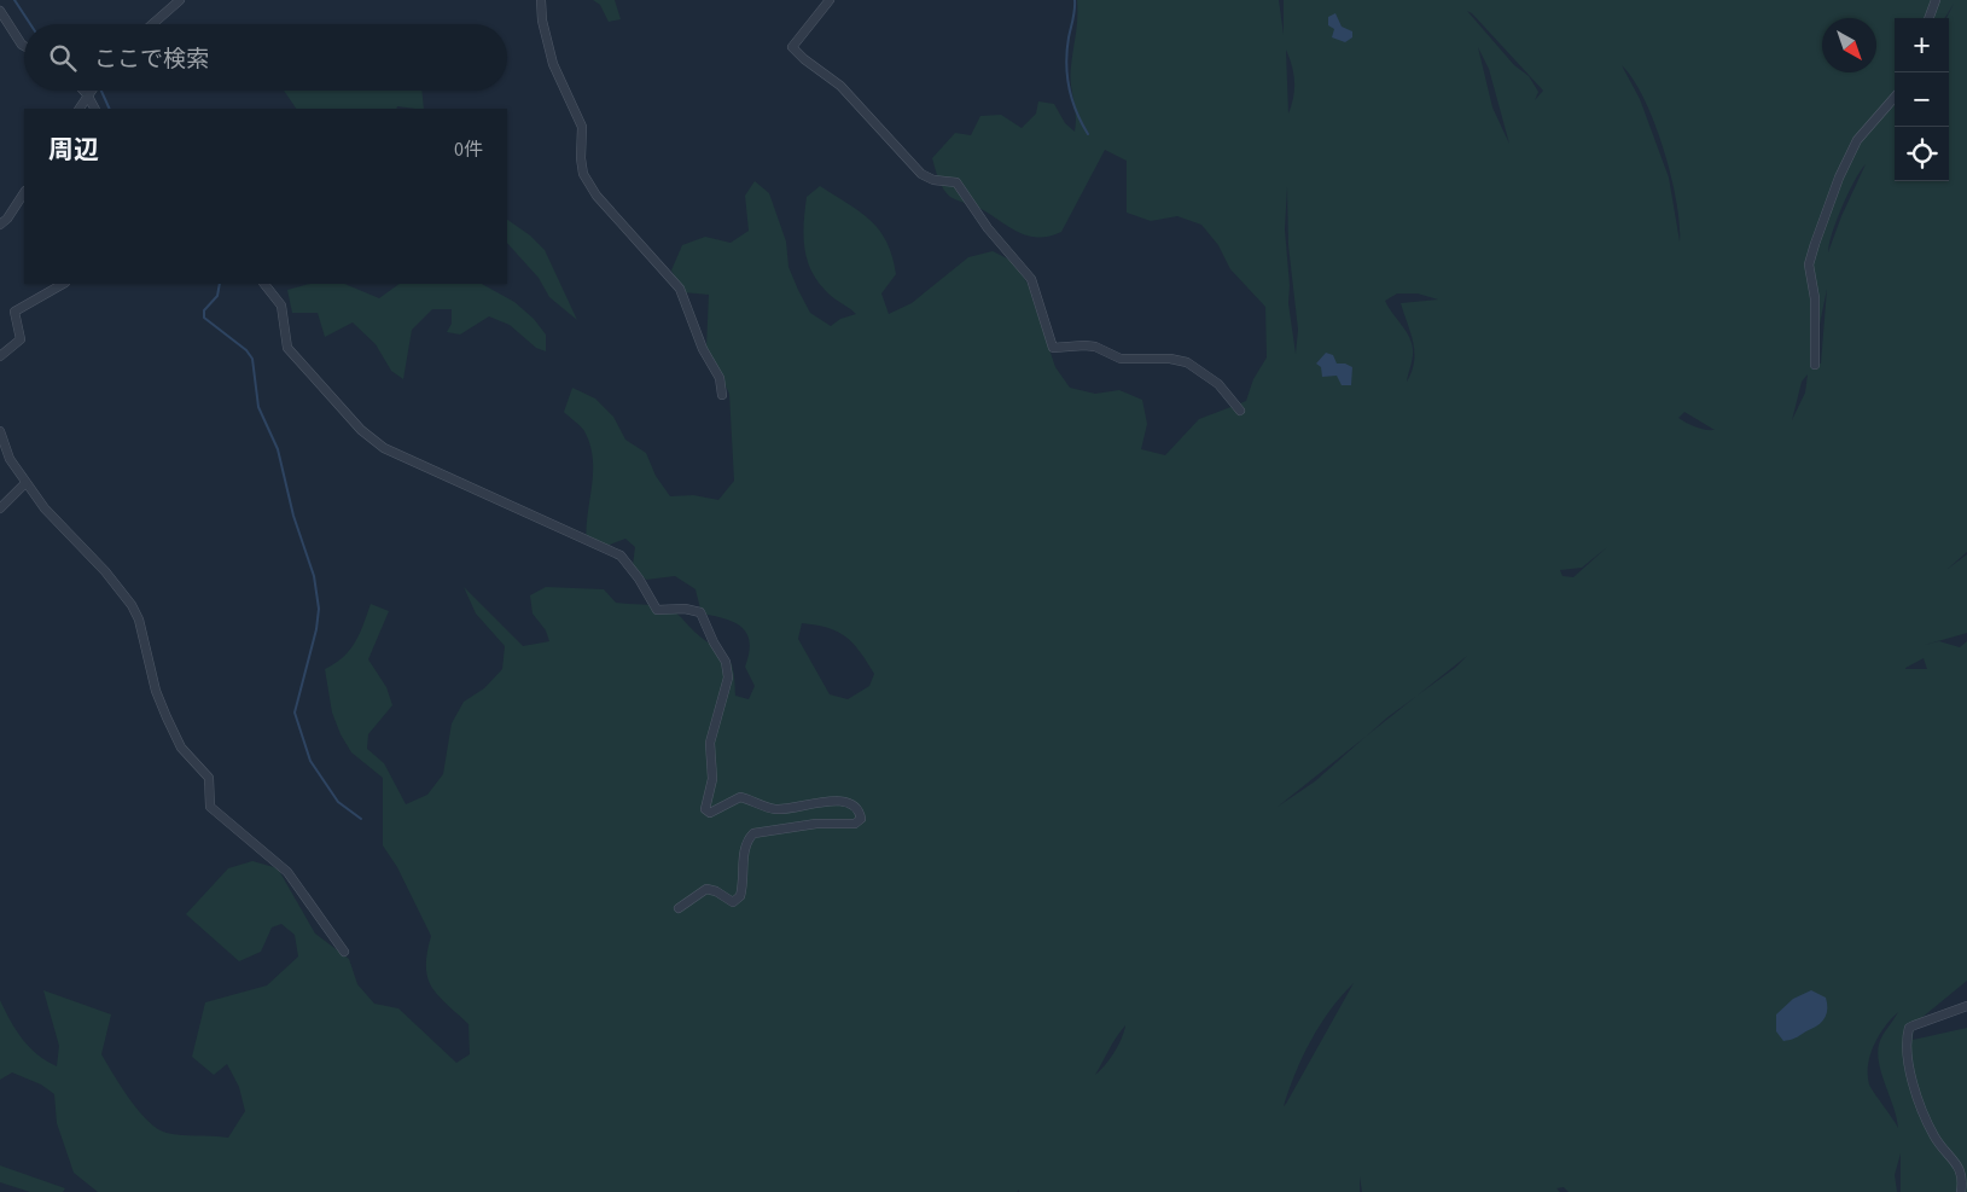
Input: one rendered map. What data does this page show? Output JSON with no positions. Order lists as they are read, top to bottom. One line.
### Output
{"north":"bottom right","page":{"map_buttons":["+","−"],"search":"ここで検索","heading":["周辺","0件"]}}
